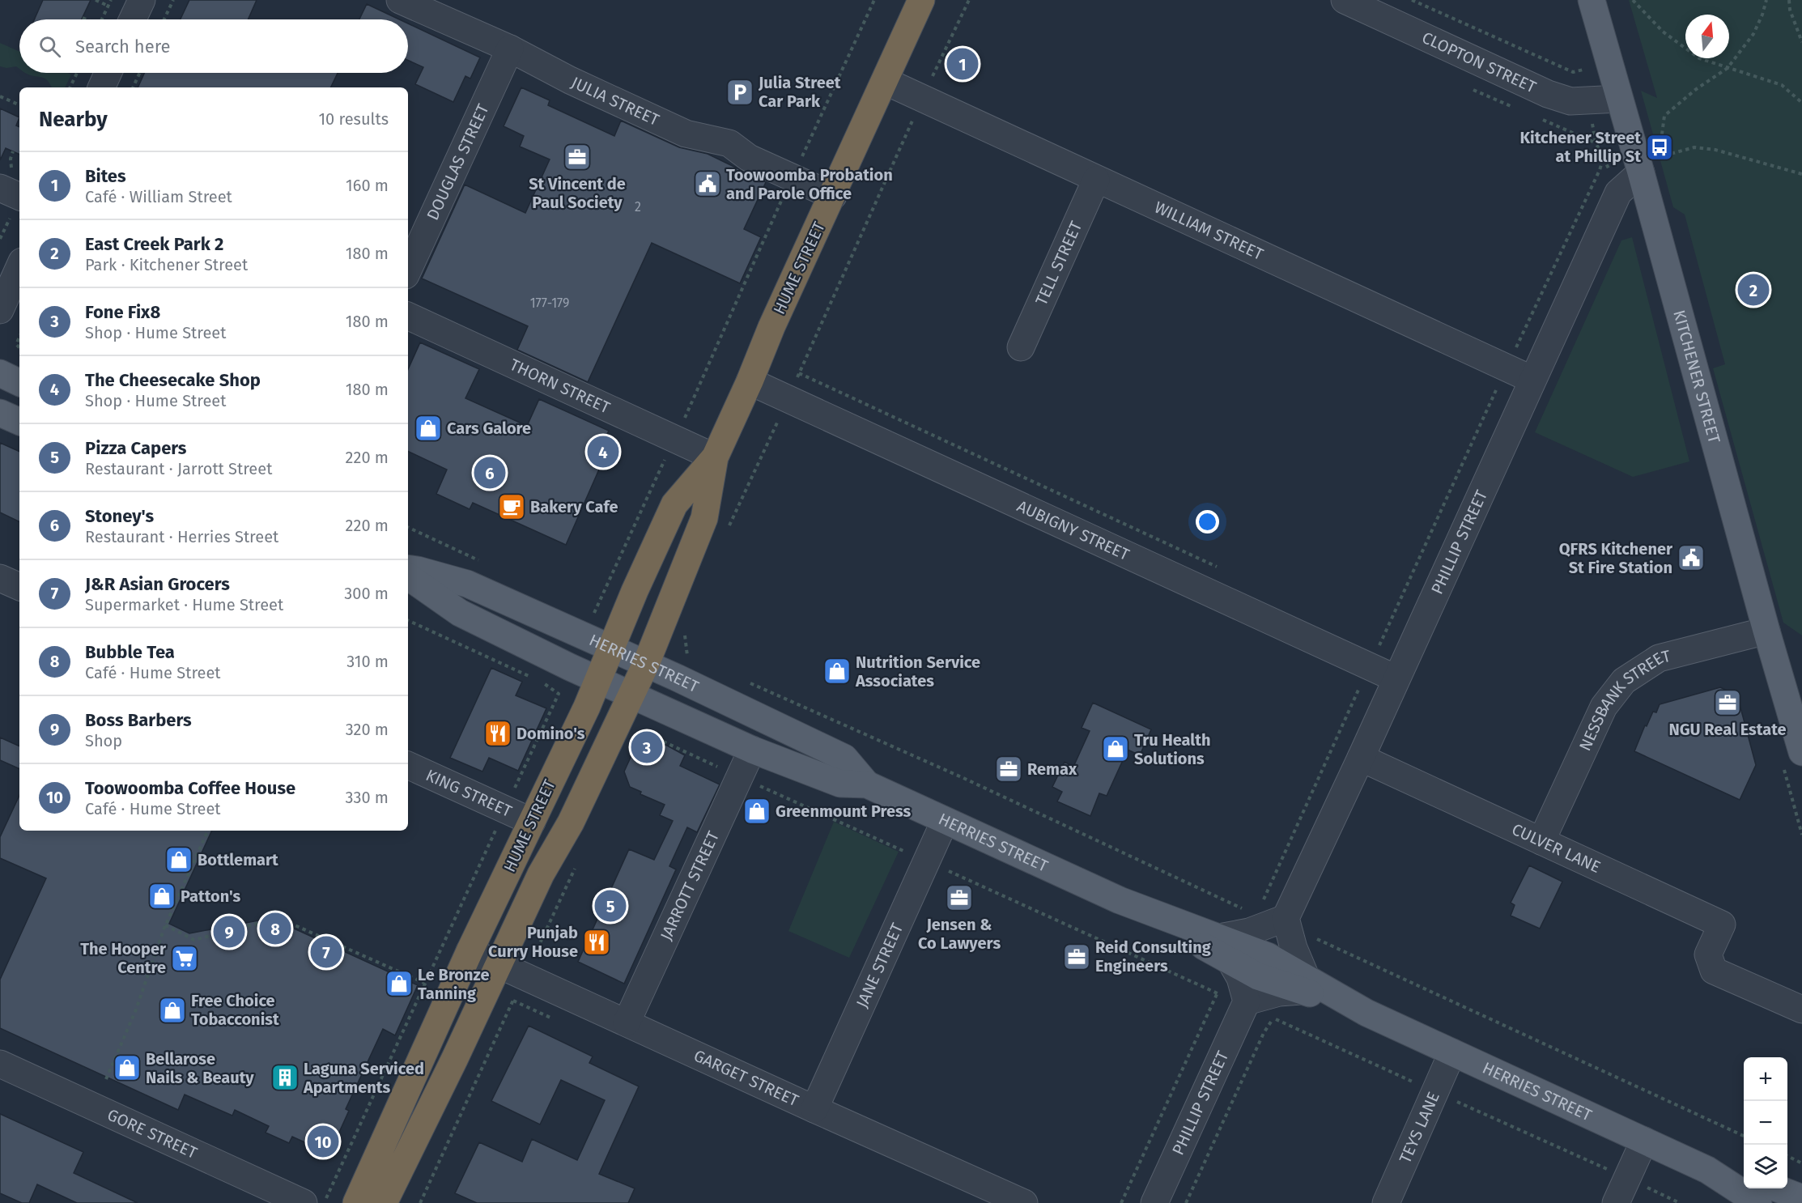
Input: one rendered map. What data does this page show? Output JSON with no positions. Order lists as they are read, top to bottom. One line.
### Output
{"streets":{"highway":["HUME STREET"],"main road":["KITCHENER STREET","HERRIES STREET"],"street":["CLOPTON STREET","JULIA STREET","DOUGLAS STREET","WILLIAM STREET","TELL STREET","THORN STREET","AUBIGNY STREET","PHILLIP STREET","NESSBANK STREET","KING STREET","CULVER LANE","JARROTT STREET","JANE STREET","GARGET STREET","TEYS LANE","GORE STREET"]},"crossings":[["CLOPTON STREET","KITCHENER STREET"],["JULIA STREET","DOUGLAS STREET"],["JULIA STREET","HUME STREET"],["WILLIAM STREET","TELL STREET"],["WILLIAM STREET","HUME STREET"],["WILLIAM STREET","PHILLIP STREET"],["HUME STREET","THORN STREET"],["HUME STREET","AUBIGNY STREET"],["HUME STREET","HERRIES STREET"],["HUME STREET","KING STREET"],["HUME STREET","GARGET STREET"],["KITCHENER STREET","PHILLIP STREET"],["KITCHENER STREET","NESSBANK STREET"],["AUBIGNY STREET","PHILLIP STREET"],["PHILLIP STREET","CULVER LANE"],["HERRIES STREET","JARROTT STREET"],["HERRIES STREET","JANE STREET"],["HERRIES STREET","TEYS LANE"],["NESSBANK STREET","CULVER LANE"],["JARROTT STREET","GARGET STREET"],["JANE STREET","GARGET STREET"]],"places":{"parking":["Julia Street Car Park"],"bus stop":["Kitchener Street at Phillip St"],"office":["St Vincent de Paul Society","NGU Real Estate","Remax","Jensen & Co Lawyers","Reid Consulting Engineers"],"public building":["Toowoomba Probation and Parole Office","QFRS Kitchener St Fire Station"],"shop":["Cars Galore","Nutrition Service Associates","Tru Health Solutions","Greenmount Press","Bottlemart","Patton's","Le Bronze Tanning","Free Choice Tobacconist","Bellarose Nails & Beauty"],"cafe":["Bakery Cafe"],"restaurant":["Domino's","Punjab Curry House"],"supermarket":["The Hooper Centre"],"building":["Laguna Serviced Apartments"]},"house_numbers":["2","177-179"],"north":"top","page":{"search":"Search here","pins":["1","2","4","6","3","5","8","9","7","10"],"heading":["Nearby","10 results"],"list":[{"mark":"1","name":"Bites","note":"Café · William Street","value":"160 m"},{"mark":"2","name":"East Creek Park 2","note":"Park · Kitchener Street","value":"180 m"},{"mark":"3","name":"Fone Fix8","note":"Shop · Hume Street","value":"180 m"},{"mark":"4","name":"The Cheesecake Shop","note":"Shop · Hume Street","value":"180 m"},{"mark":"5","name":"Pizza Capers","note":"Restaurant · Jarrott Street","value":"220 m"},{"mark":"6","name":"Stoney's","note":"Restaurant · Herries Street","value":"220 m"},{"mark":"7","name":"J&R Asian Grocers","note":"Supermarket · Hume Street","value":"300 m"},{"mark":"8","name":"Bubble Tea","note":"Café · Hume Street","value":"310 m"},{"mark":"9","name":"Boss Barbers","note":"Shop","value":"320 m"},{"mark":"10","name":"Toowoomba Coffee House","note":"Café · Hume Street","value":"330 m"}],"map_buttons":["+","−"]}}
